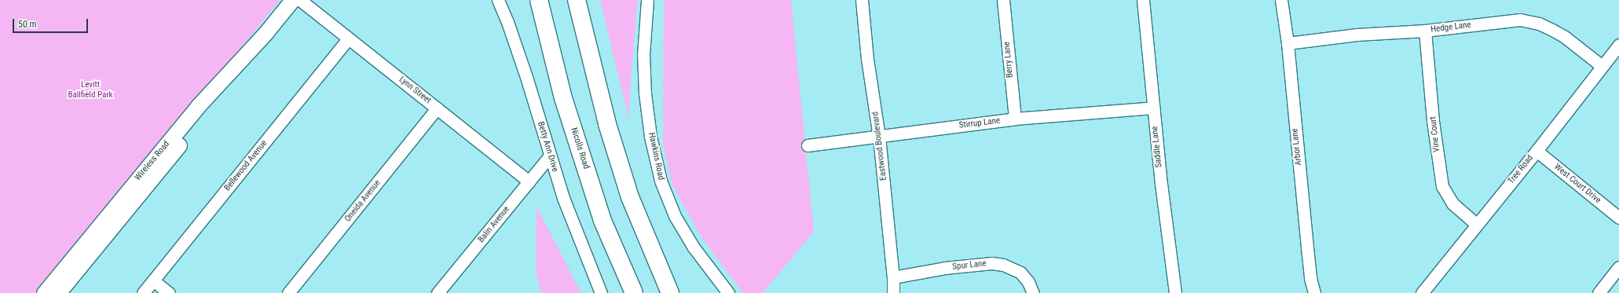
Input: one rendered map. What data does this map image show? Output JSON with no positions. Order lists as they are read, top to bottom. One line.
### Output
{"streets":{"highway":["Nicolls Road"],"main road":["Wireless Road"],"street":["Hedge Lane","Berry Lane","Lynn Street","Stirrup Lane","Vine Court","Eastwood Boulevard","Betty Ann Drive","Saddle Lane","Arbor Lane","Hawkins Road","Bellewood Avenue","Tree Road","West Court Drive","Oneida Avenue","Balin Avenue","Spur Lane"]},"crossings":[["Hedge Lane","Vine Court"],["Hedge Lane","Arbor Lane"],["Hedge Lane","Tree Road"],["Berry Lane","Stirrup Lane"],["Lynn Street","Bellewood Avenue"],["Lynn Street","Oneida Avenue"],["Lynn Street","Balin Avenue"],["Stirrup Lane","Eastwood Boulevard"],["Stirrup Lane","Saddle Lane"],["Vine Court","Tree Road"],["Eastwood Boulevard","Spur Lane"],["Betty Ann Drive","Balin Avenue"],["Tree Road","West Court Drive"]],"parks":["Levitt Ballfield Park"],"scale_bar":"50 m"}
